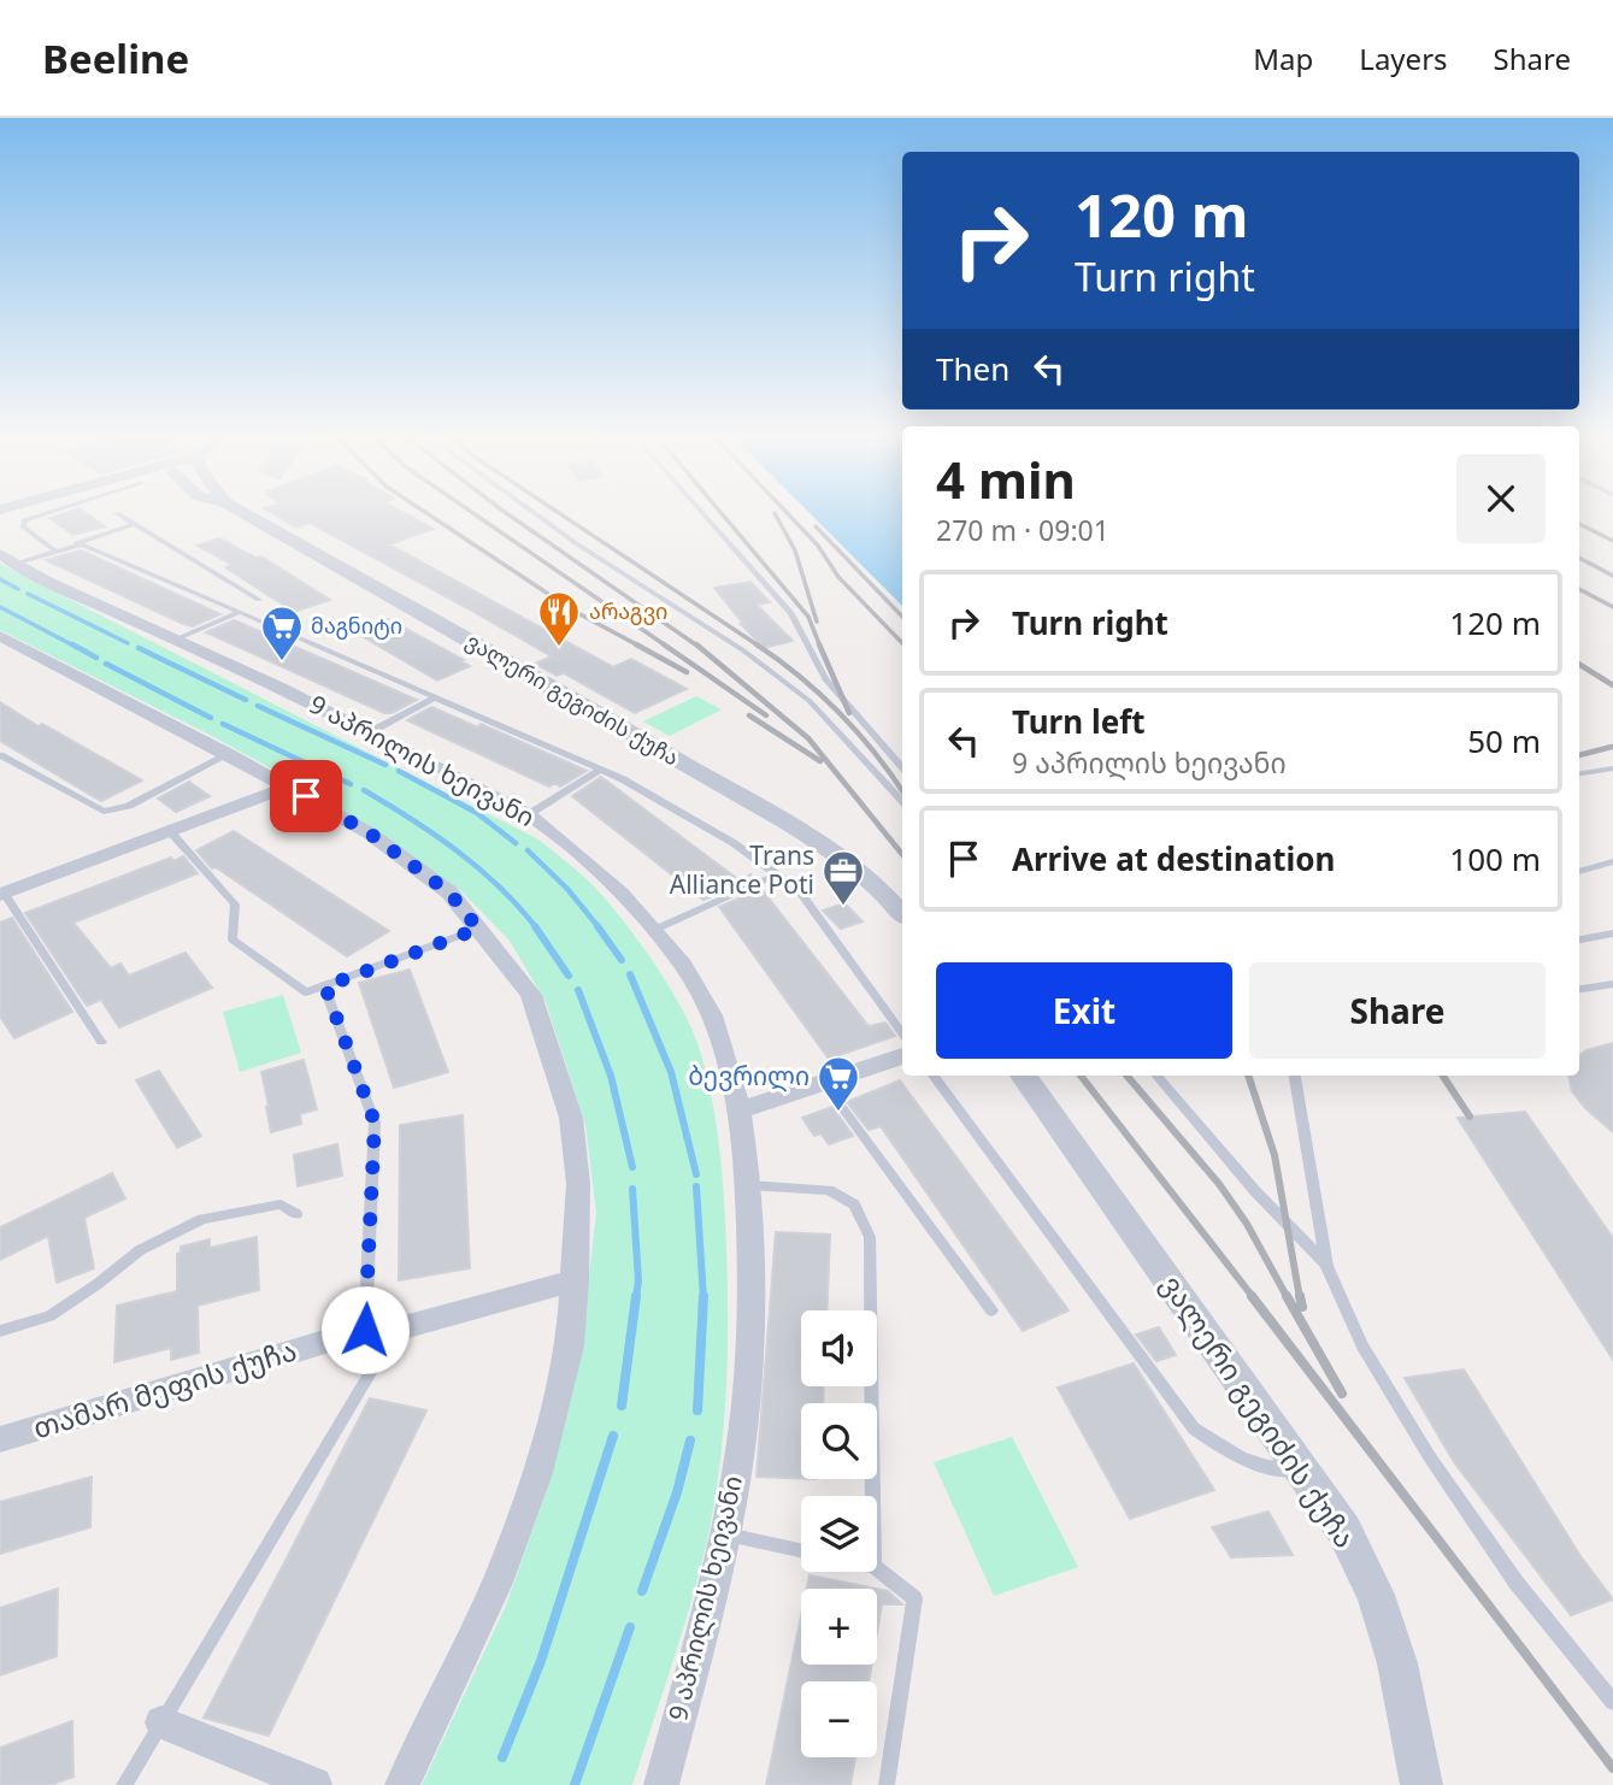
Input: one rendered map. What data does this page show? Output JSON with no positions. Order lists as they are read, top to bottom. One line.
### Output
{"streets":{"street":["ვალერი გეგიძის ქუჩა","9 აპრილის ხეივანი","თამარ მეფის ქუჩა"]},"places":{"restaurant":["არაგვი"],"supermarket":["მაგნიტი","ბევრილი"],"office":["Trans Alliance Poti"]},"page":{"header":"Beeline","nav":["Map","Layers","Share"],"turn":["120 m","Turn right"],"then":"Then","heading":["4 min","270 m · 09:01"],"list":[{"name":"Turn right","value":"120 m"},{"name":"Turn left","note":"9 აპრილის ხეივანი","value":"50 m"},{"name":"Arrive at destination","value":"100 m"}],"buttons":["Exit","Share"],"map_buttons":["+","−"]}}
